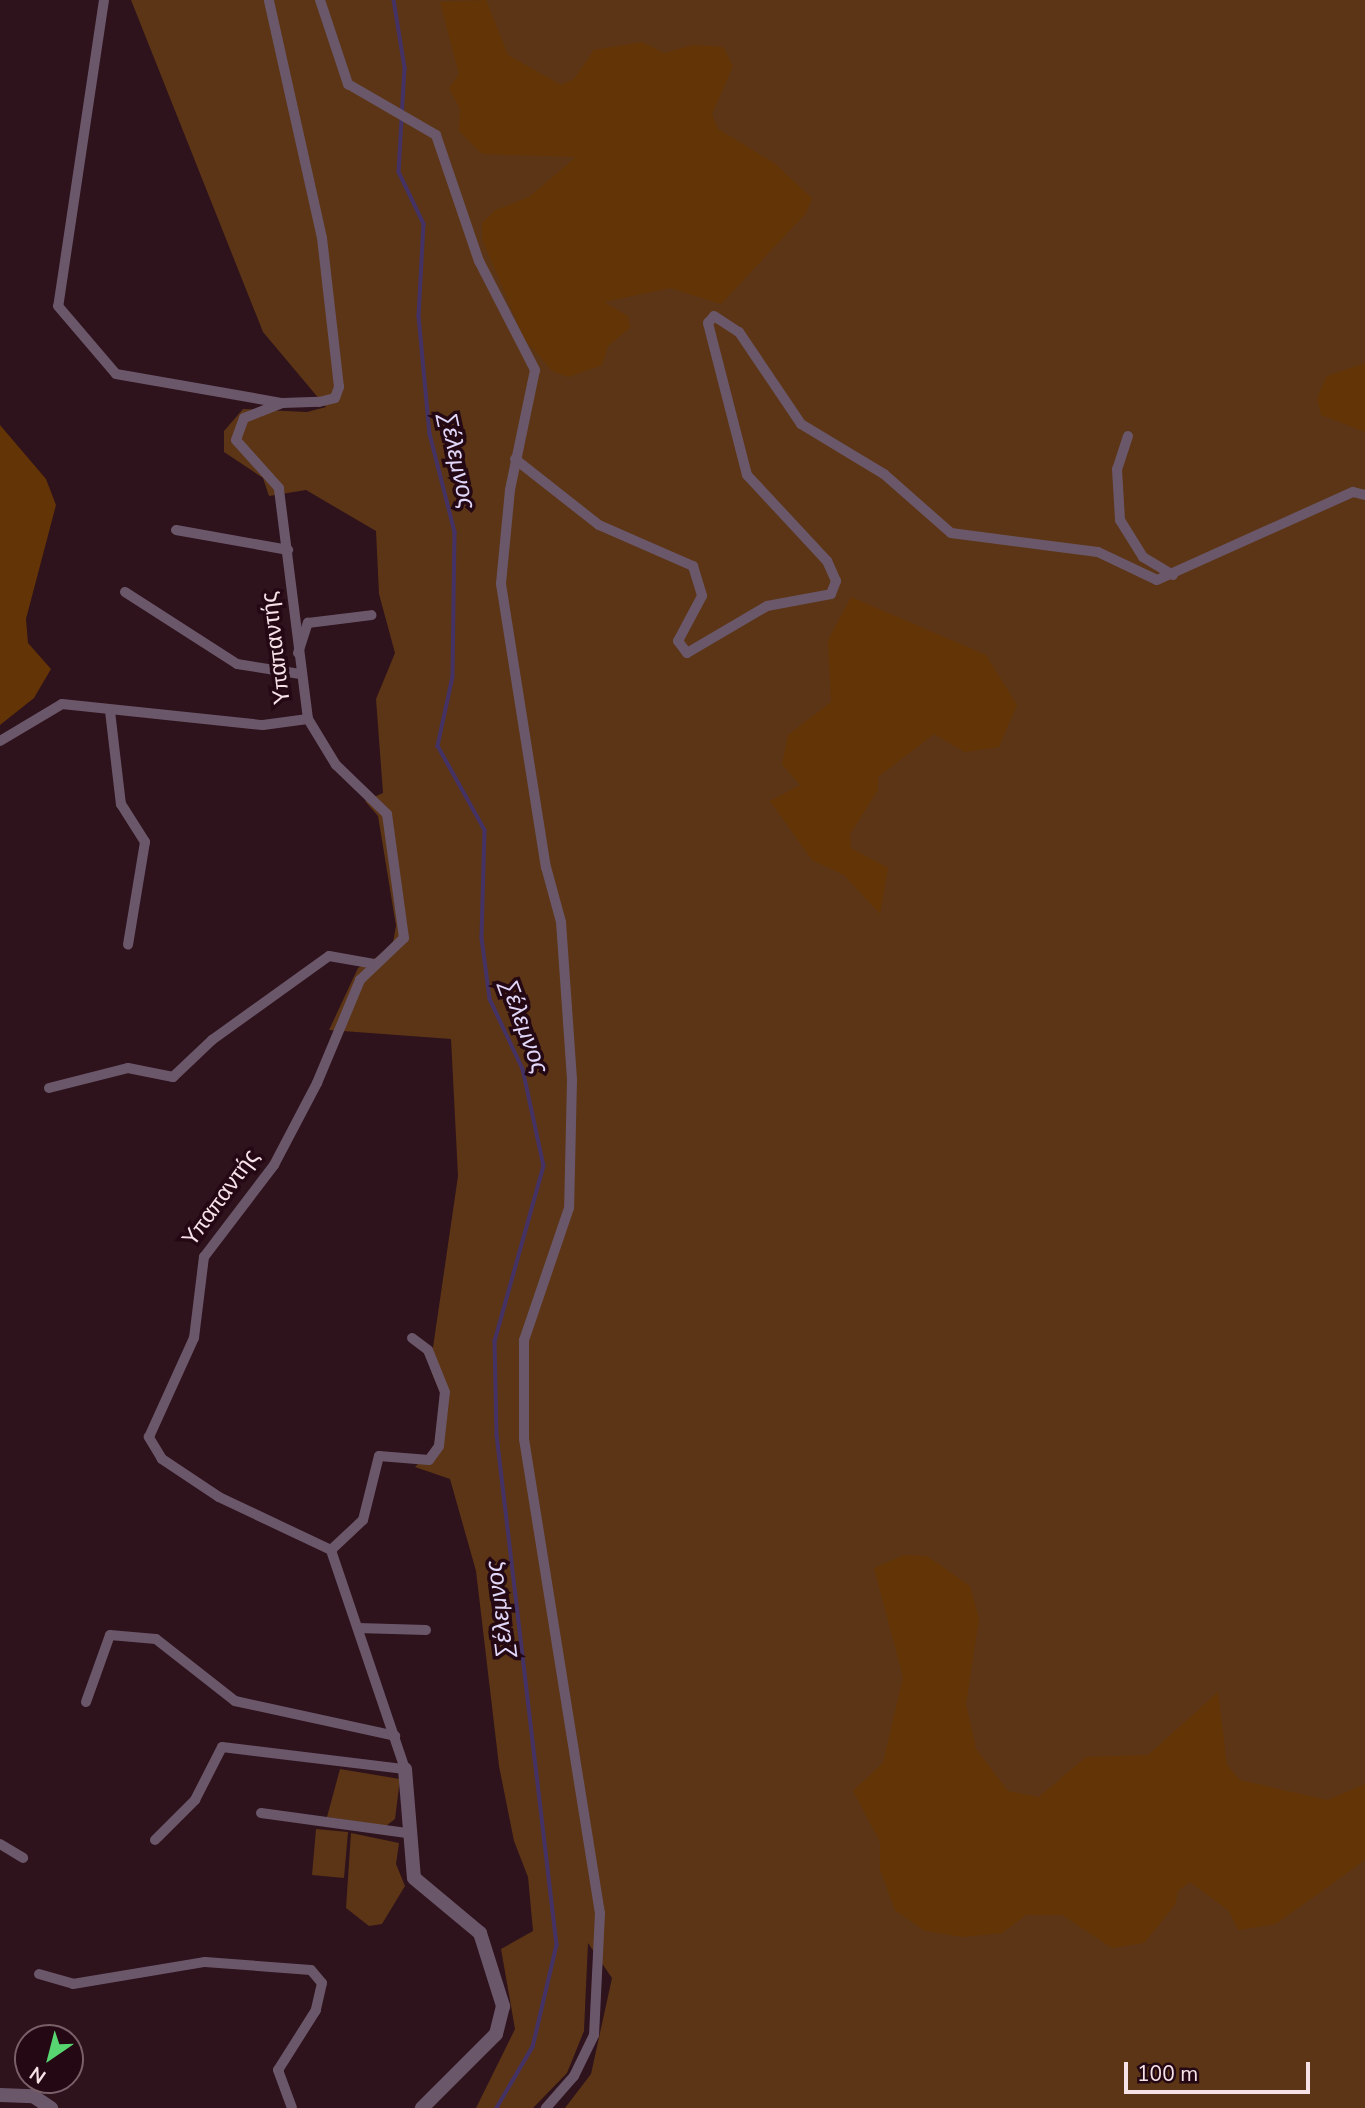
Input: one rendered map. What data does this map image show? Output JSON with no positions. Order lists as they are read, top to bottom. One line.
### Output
{"streets":{"street":["Υπαπαντής"]},"water":["Σέλεμνος"],"scale_bar":"100 m","north":"bottom left"}
